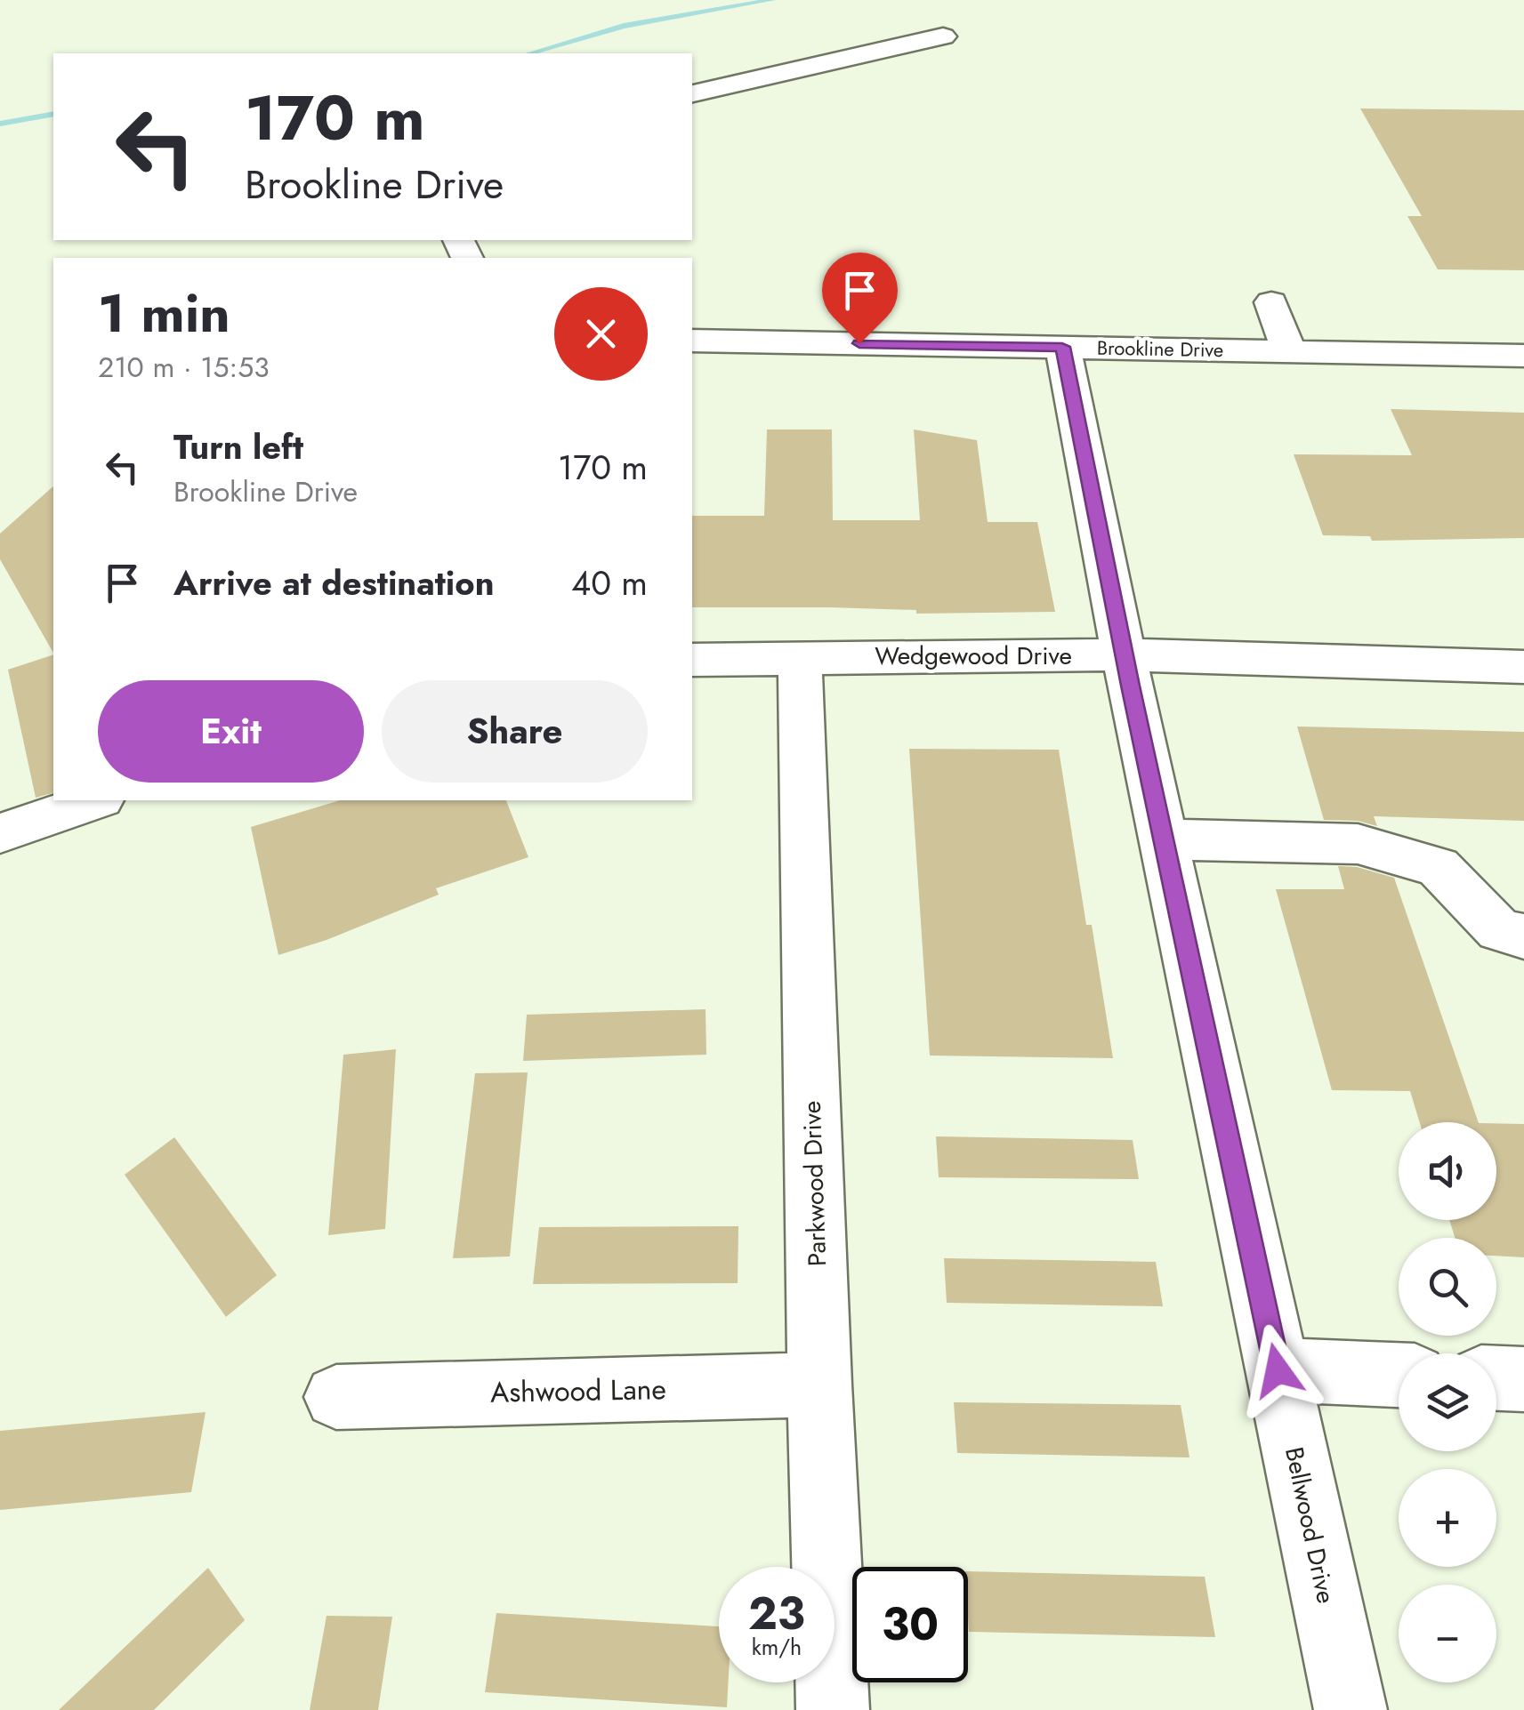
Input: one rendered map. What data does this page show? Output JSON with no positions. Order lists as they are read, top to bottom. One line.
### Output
{"streets":{"street":["Brookline Drive","Wedgewood Drive","Parkwood Drive","Ashwood Lane","Bellwood Drive"]},"crossings":[["Brookline Drive","Bellwood Drive"],["Wedgewood Drive","Parkwood Drive"],["Wedgewood Drive","Bellwood Drive"],["Parkwood Drive","Ashwood Lane"]],"page":{"turn":["170 m","Brookline Drive"],"heading":["1 min","210 m · 15:53"],"list":[{"name":"Turn left","note":"Brookline Drive","value":"170 m"},{"name":"Arrive at destination","value":"40 m"}],"buttons":["Exit","Share"],"map_buttons":["+","−"],"speed":"23 km/h","limit":"30"}}
